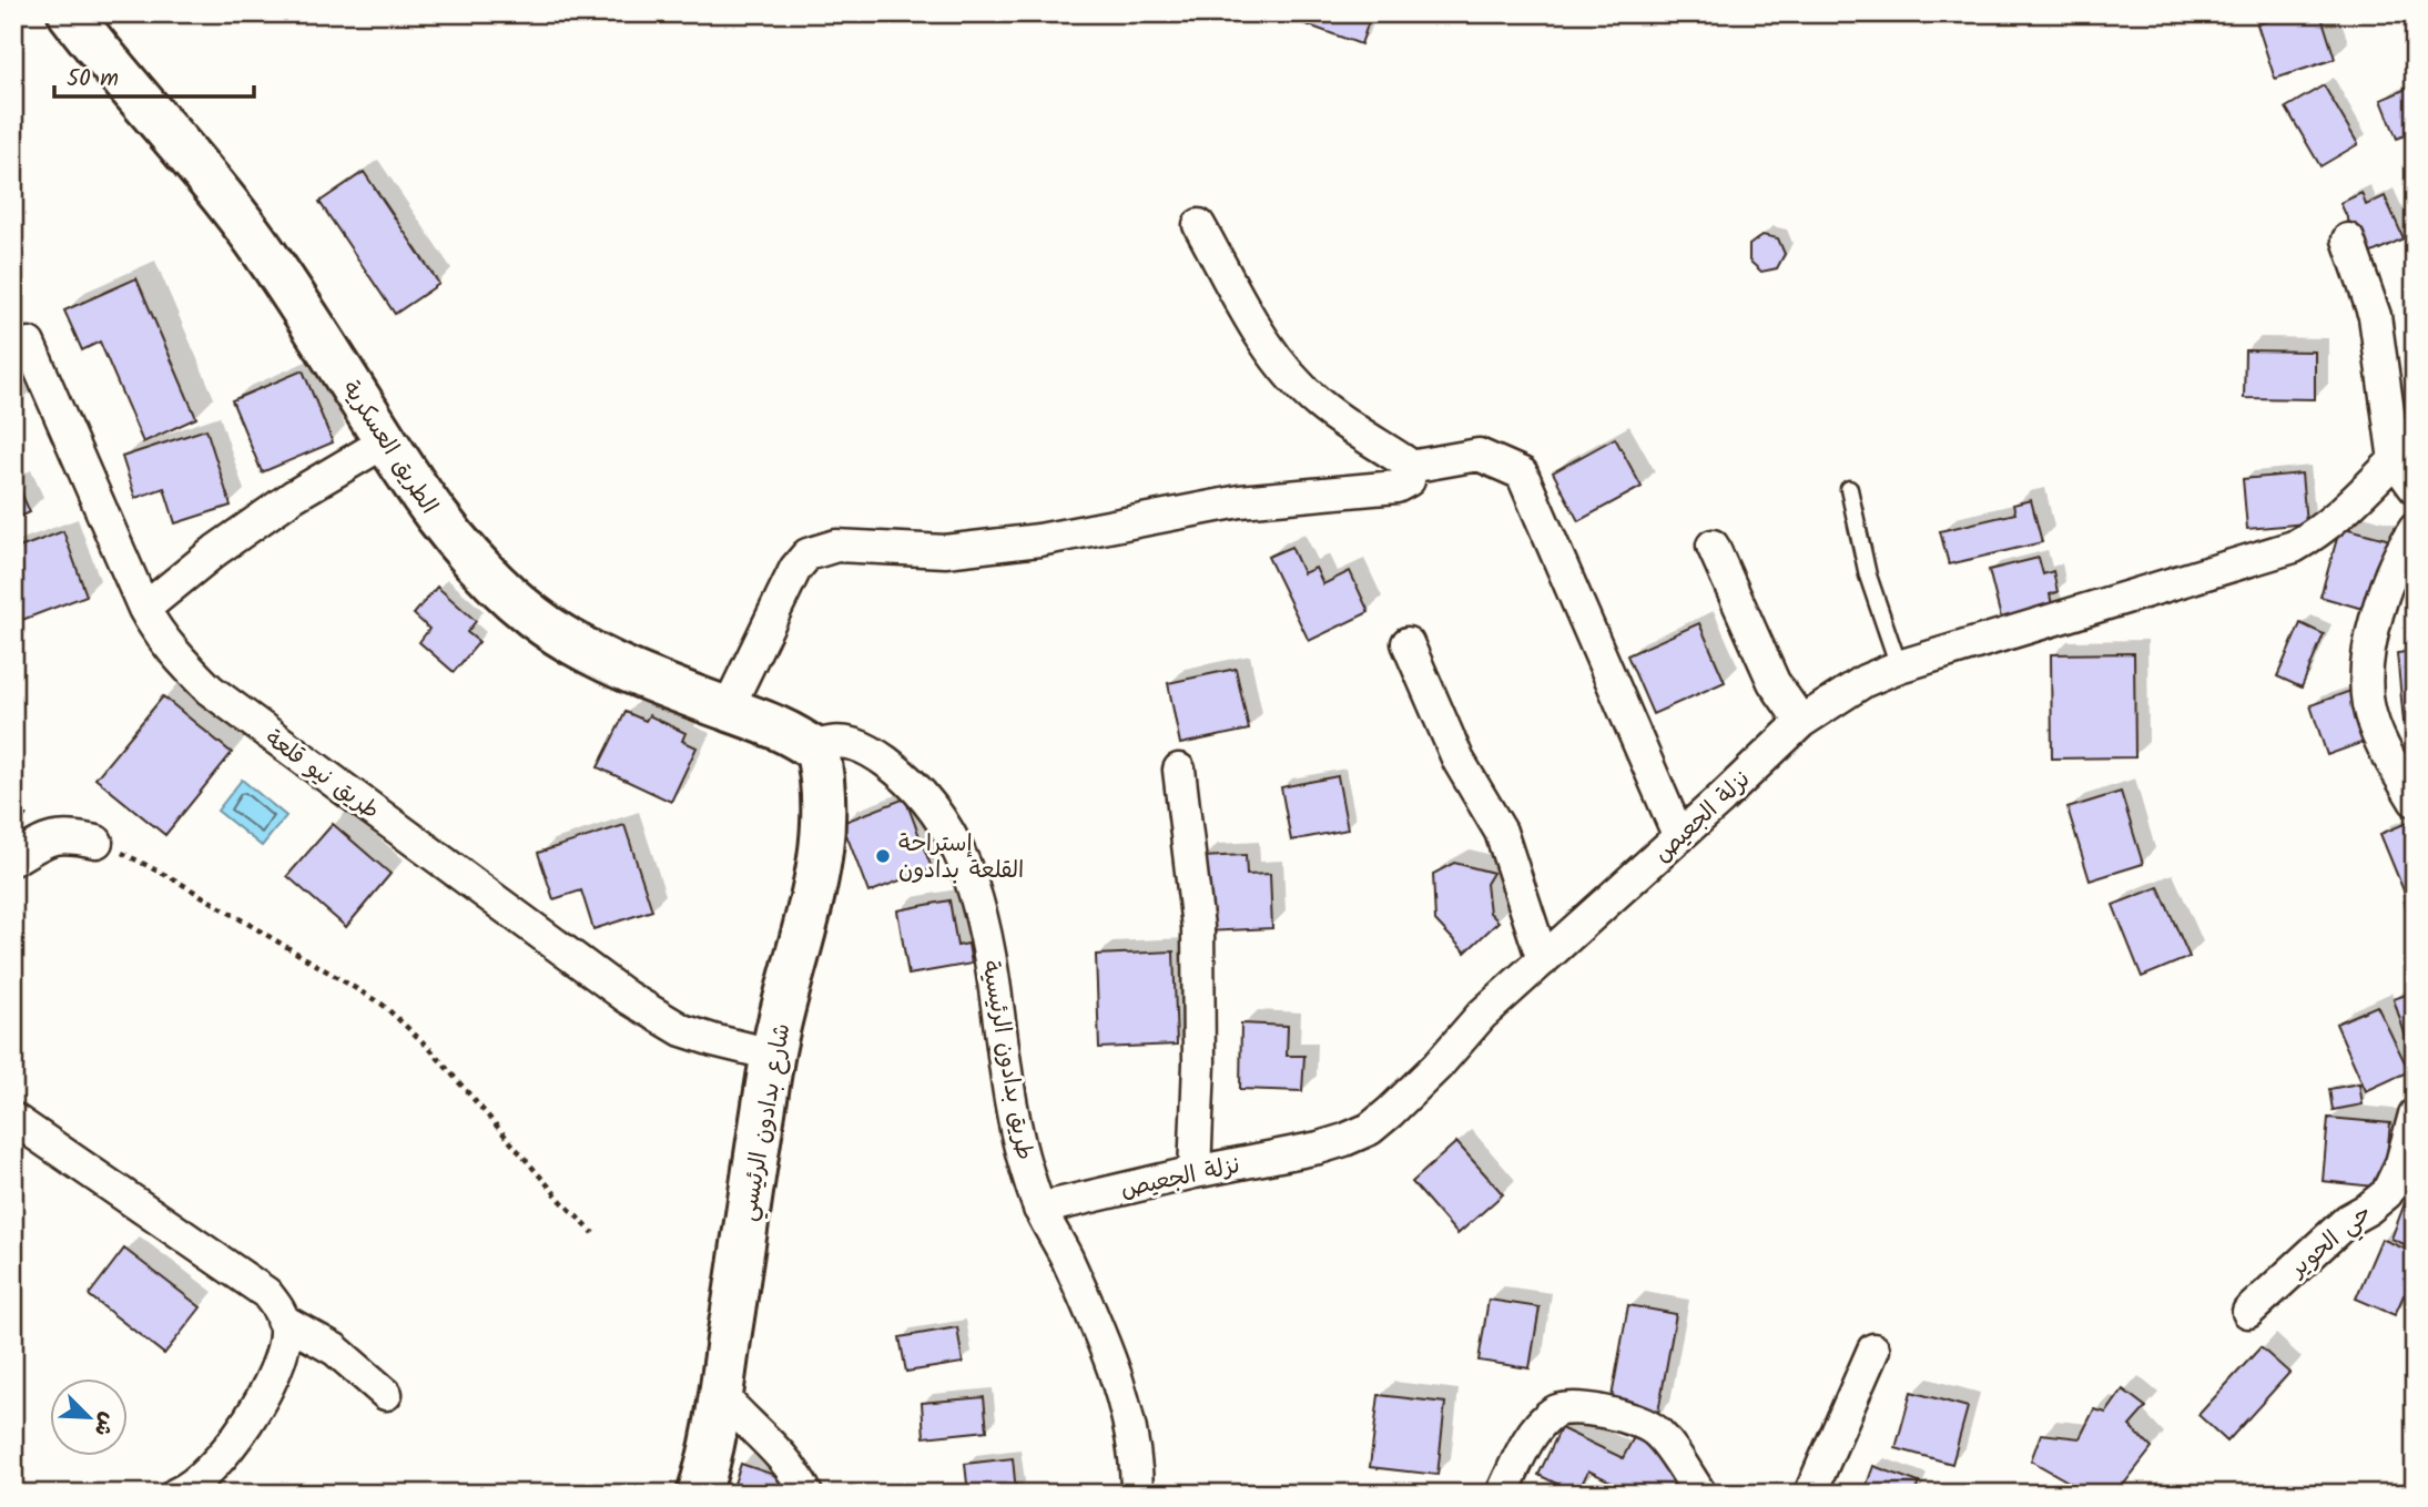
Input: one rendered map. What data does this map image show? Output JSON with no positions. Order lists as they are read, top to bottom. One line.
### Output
{"streets":{"main road":["الطريق العسكرية","شارع بدادون الرئيسي"],"street":["طريق نيو قلعة","نزلة الجعيص","طريق بدادون الرئيسية","حي الحوير"]},"crossings":[["الطريق العسكرية","طريق بدادون الرئيسية"],["الطريق العسكرية","شارع بدادون الرئيسي"],["طريق نيو قلعة","شارع بدادون الرئيسي"],["نزلة الجعيص","طريق بدادون الرئيسية"],["طريق بدادون الرئيسية","شارع بدادون الرئيسي"]],"places":["إستراحة القلعة بدادون"],"scale_bar":"50 m","north":"bottom right"}
